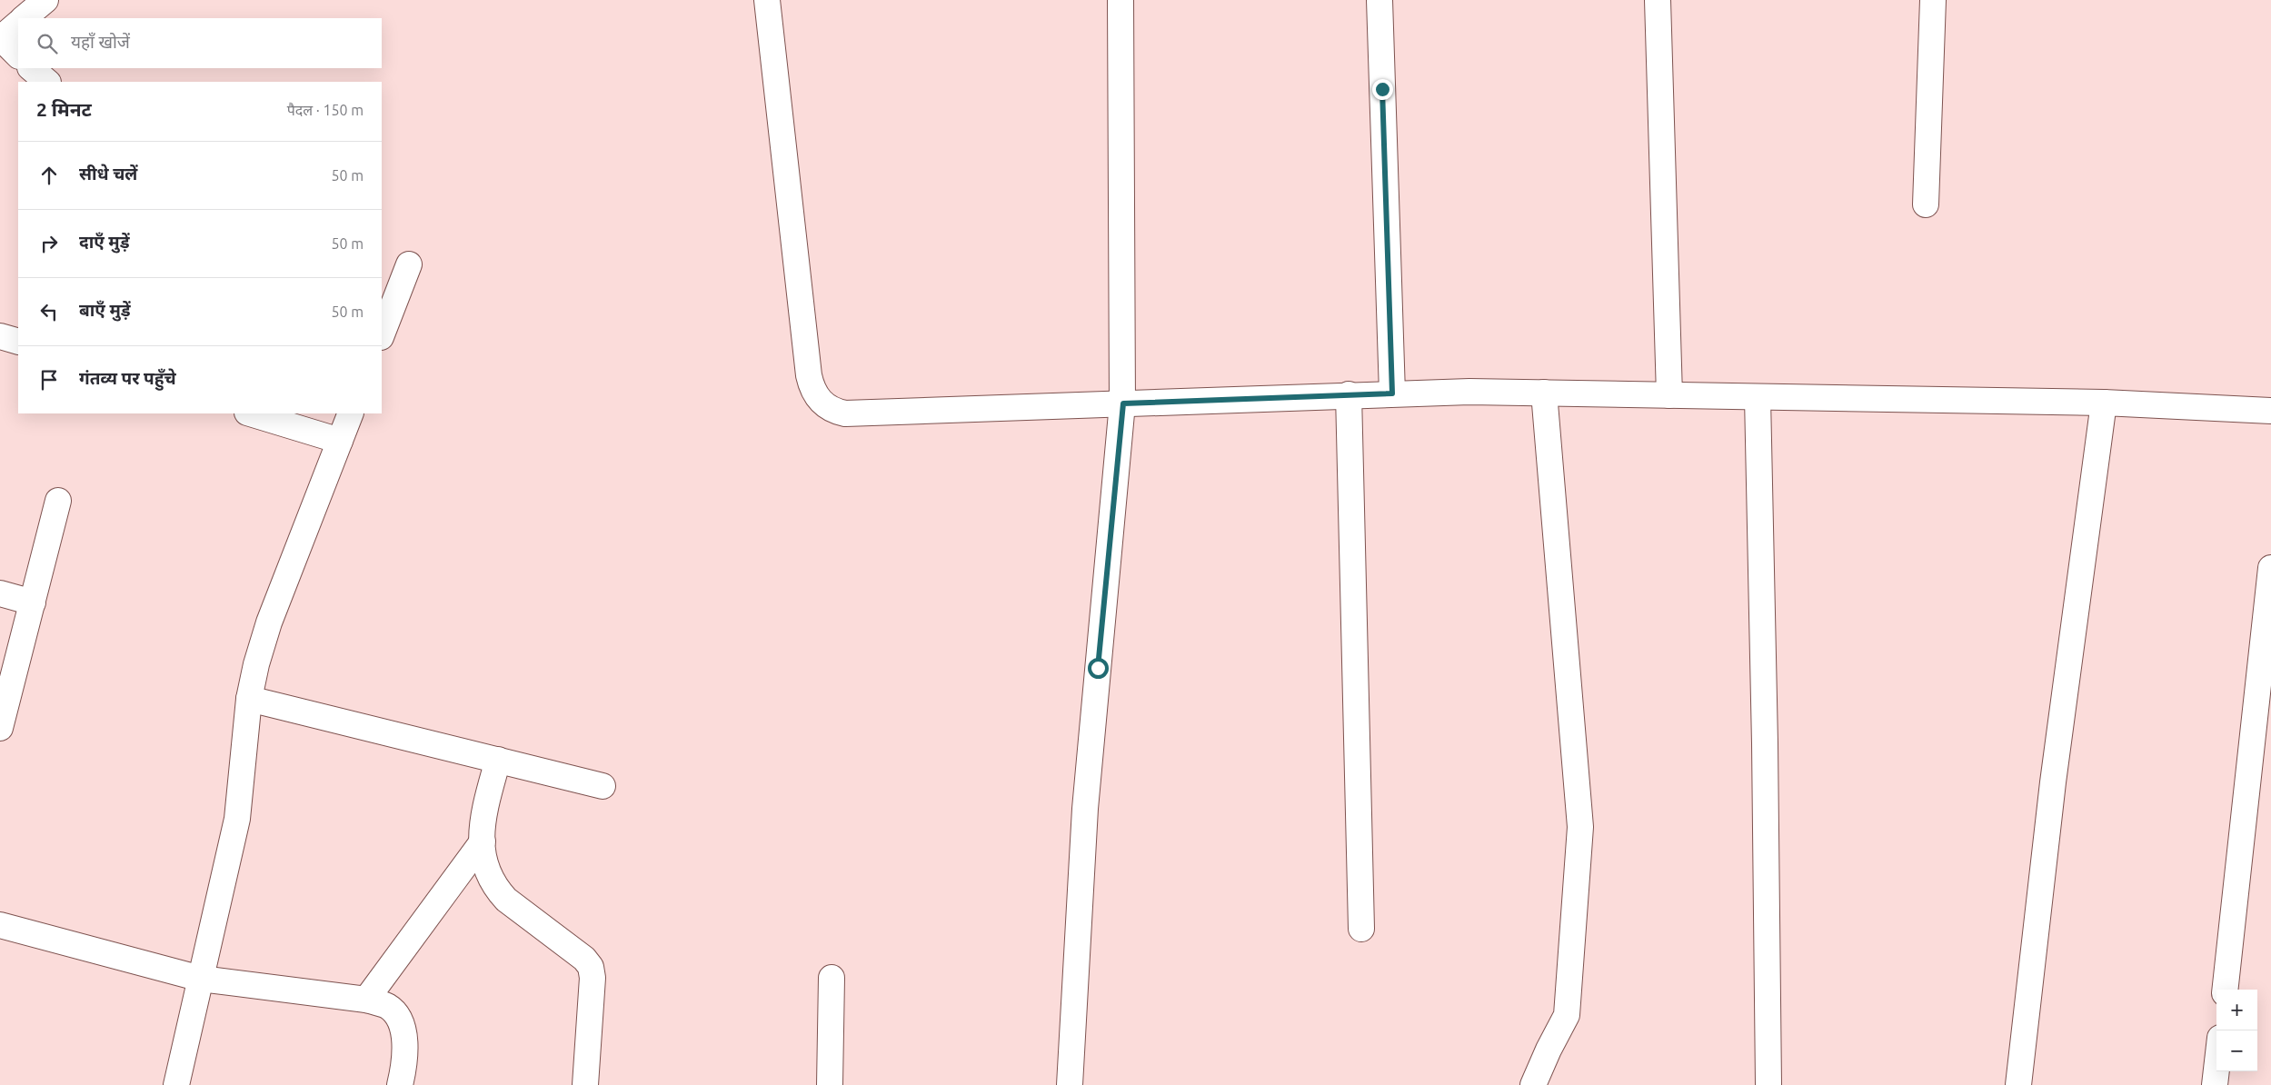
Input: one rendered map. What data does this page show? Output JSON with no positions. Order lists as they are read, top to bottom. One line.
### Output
{"page":{"search":"यहाँ खोजें","heading":["2 मिनट","पैदल · 150 m"],"list":[["सीधे चलें","50 m"],["दाएँ मुड़ें","50 m"],["बाएँ मुड़ें","50 m"],"गंतव्य पर पहुँचे"],"map_buttons":["+","−"]}}
